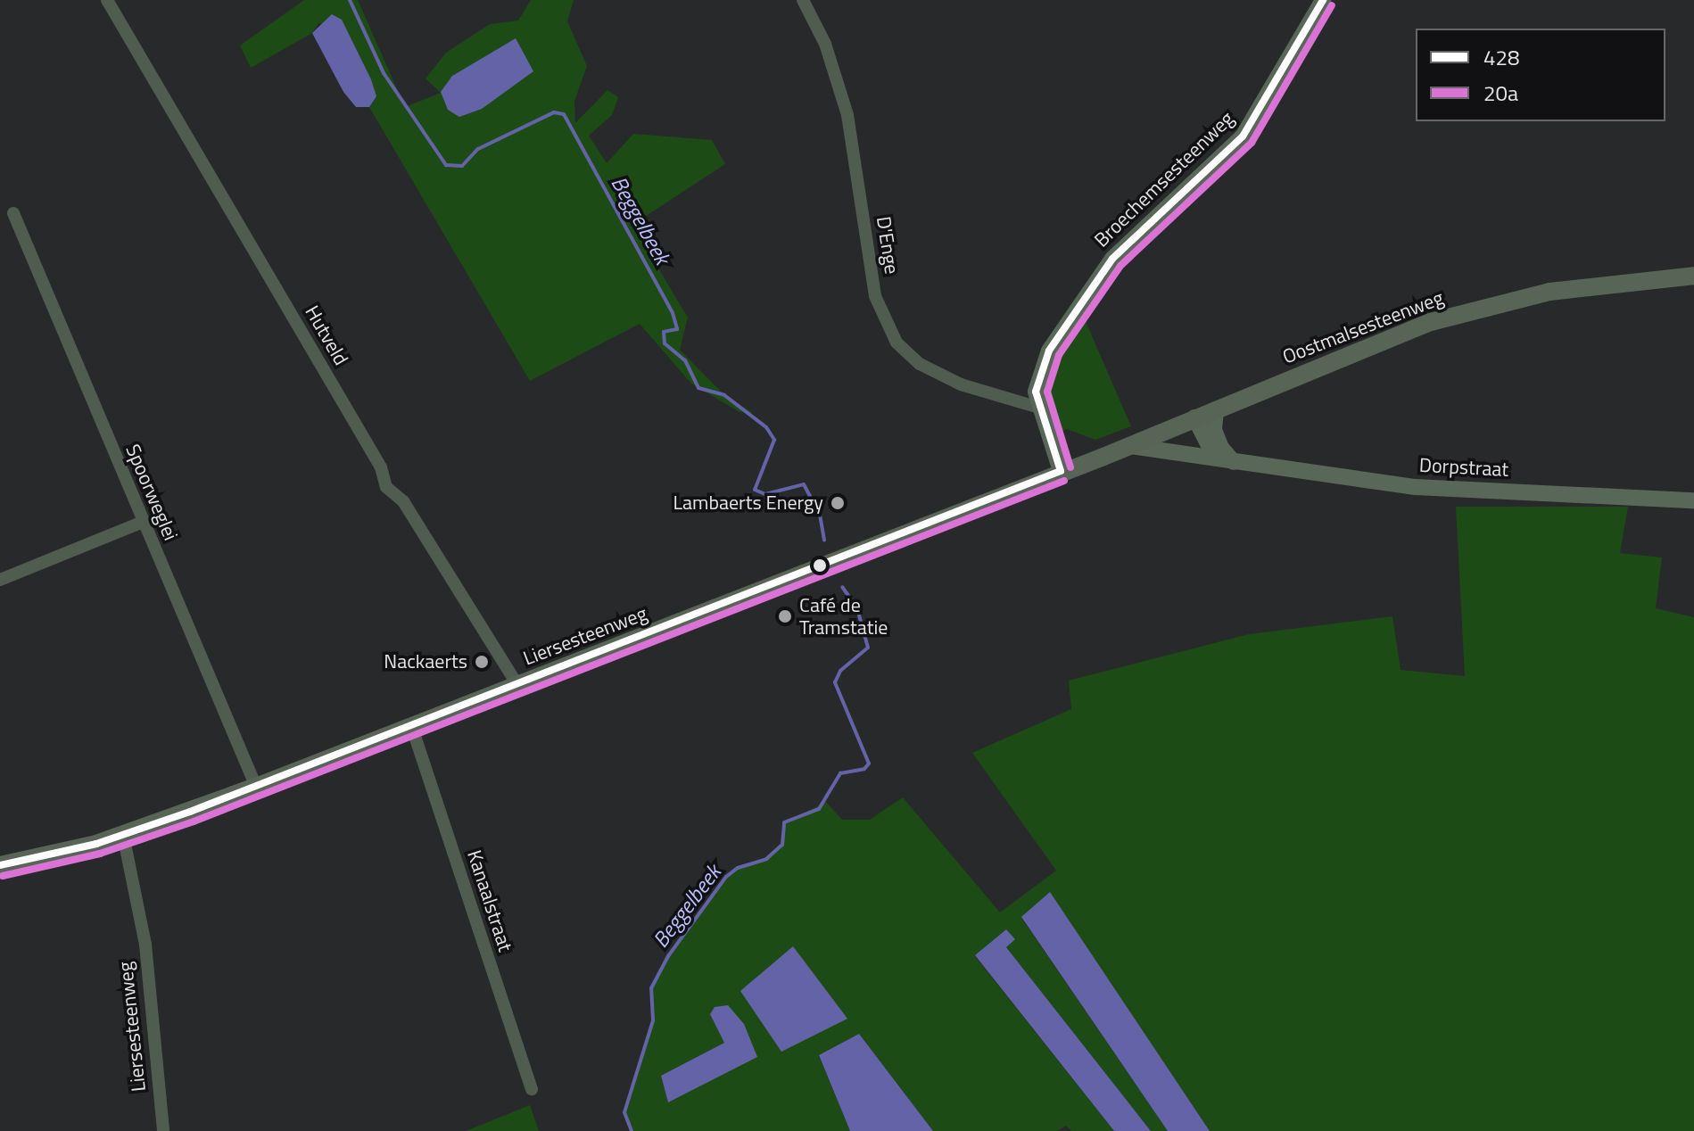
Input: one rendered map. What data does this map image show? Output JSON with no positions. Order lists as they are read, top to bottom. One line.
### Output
{"streets":{"main road":["Oostmalsesteenweg","Liersesteenweg"],"street":["Broechemsesteenweg","D'Enge","Hutveld","Dorpstraat","Spoorweglei","Kanaalstraat"]},"crossings":[["Broechemsesteenweg","D'Enge"],["Broechemsesteenweg","Oostmalsesteenweg"],["Broechemsesteenweg","Liersesteenweg"],["Oostmalsesteenweg","Dorpstraat"],["Oostmalsesteenweg","Liersesteenweg"],["Hutveld","Liersesteenweg"],["Spoorweglei","Liersesteenweg"],["Liersesteenweg","Kanaalstraat"]],"water":["Beggelbeek"],"places":["Lambaerts Energy","Café de Tramstatie","Nackaerts"],"lines":["transit line 428","transit line 20a"],"legend":["428","20a"]}
